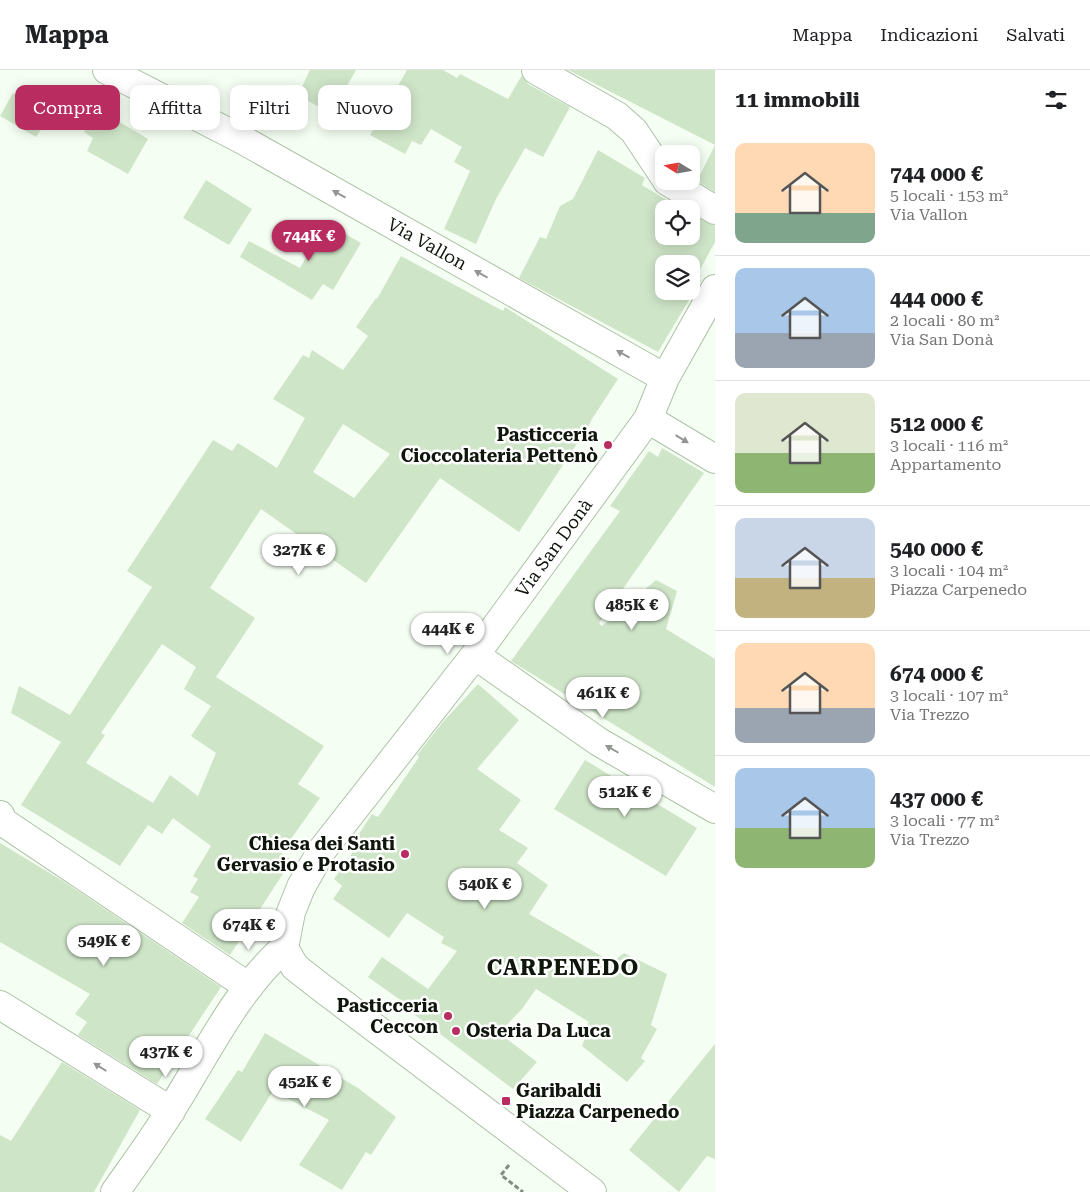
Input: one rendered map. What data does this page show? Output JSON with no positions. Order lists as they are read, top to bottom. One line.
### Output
{"streets":{"street":["Via Vallon","Via San Donà"]},"crossings":[["Via Vallon","Via San Donà"]],"districts":["CARPENEDO"],"places":{"other":["Pasticceria Cioccolateria Pettenò","Chiesa dei Santi Gervasio e Protasio","Pasticceria Ceccon","Osteria Da Luca"],"transit":["Garibaldi Piazza Carpenedo"]},"north":"left","page":{"header":"Mappa","nav":["Mappa","Indicazioni","Salvati"],"heading":"11 immobili","chip":["Compra","Affitta","Filtri","Nuovo"],"list":[{"name":"744 000 €","note":"5 locali · 153 m² · Via Vallon"},{"name":"444 000 €","note":"2 locali · 80 m² · Via San Donà"},{"name":"512 000 €","note":"3 locali · 116 m² · Appartamento"},{"name":"540 000 €","note":"3 locali · 104 m² · Piazza Carpenedo"},{"name":"674 000 €","note":"3 locali · 107 m² · Via Trezzo"},{"name":"437 000 €","note":"3 locali · 77 m² · Via Trezzo"}],"price":["744K €","327K €","485K €","444K €","461K €","512K €","540K €","674K €","549K €","437K €","452K €"]}}
